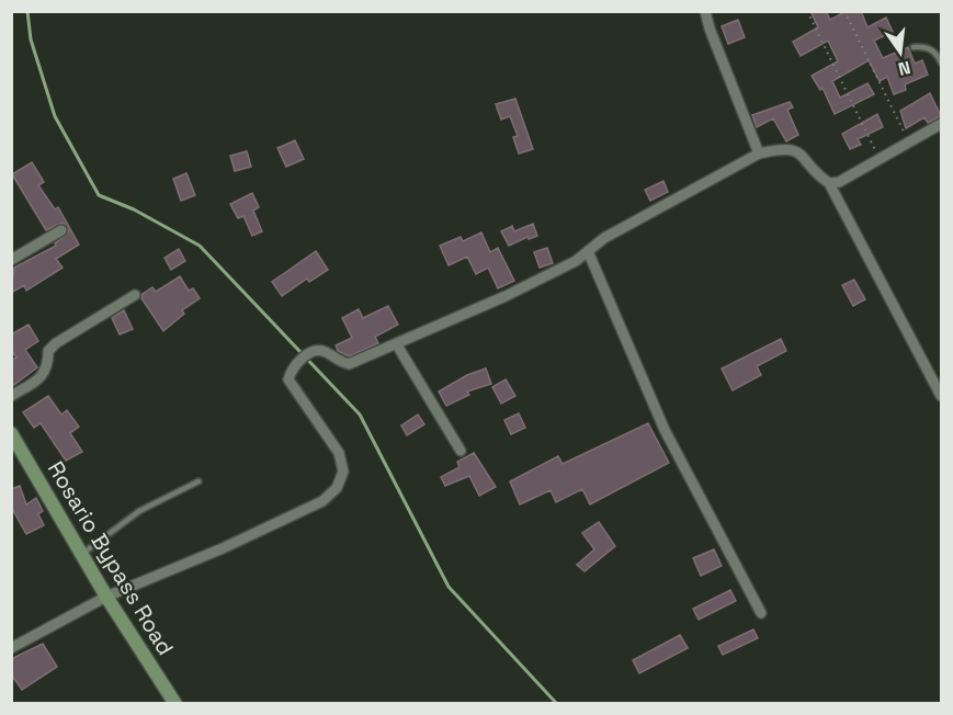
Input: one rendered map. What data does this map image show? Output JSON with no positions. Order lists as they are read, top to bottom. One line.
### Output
{"streets":{"main road":["Rosario Bypass Road"]},"north":"bottom"}
